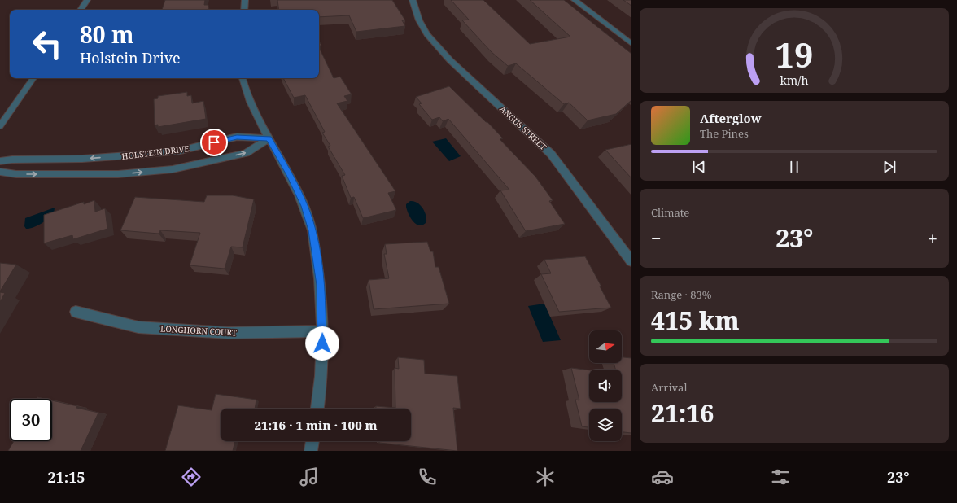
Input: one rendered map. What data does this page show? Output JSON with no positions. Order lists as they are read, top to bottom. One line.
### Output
{"streets":{"street":["ANGUS STREET","HOLSTEIN DRIVE","LONGHORN COURT"]},"north":"right","page":{"turn":["80 m","Holstein Drive"],"song":["Afterglow","The Pines"],"tile":["Climate",["Range · 83%","415 km"],["Arrival","21:16"]],"heat":["−","23°","+"],"limit":"30","trip":"21:16 · 1 min · 100 m","tabs":["21:15","23°"],"gauge":["19","km/h"]}}
